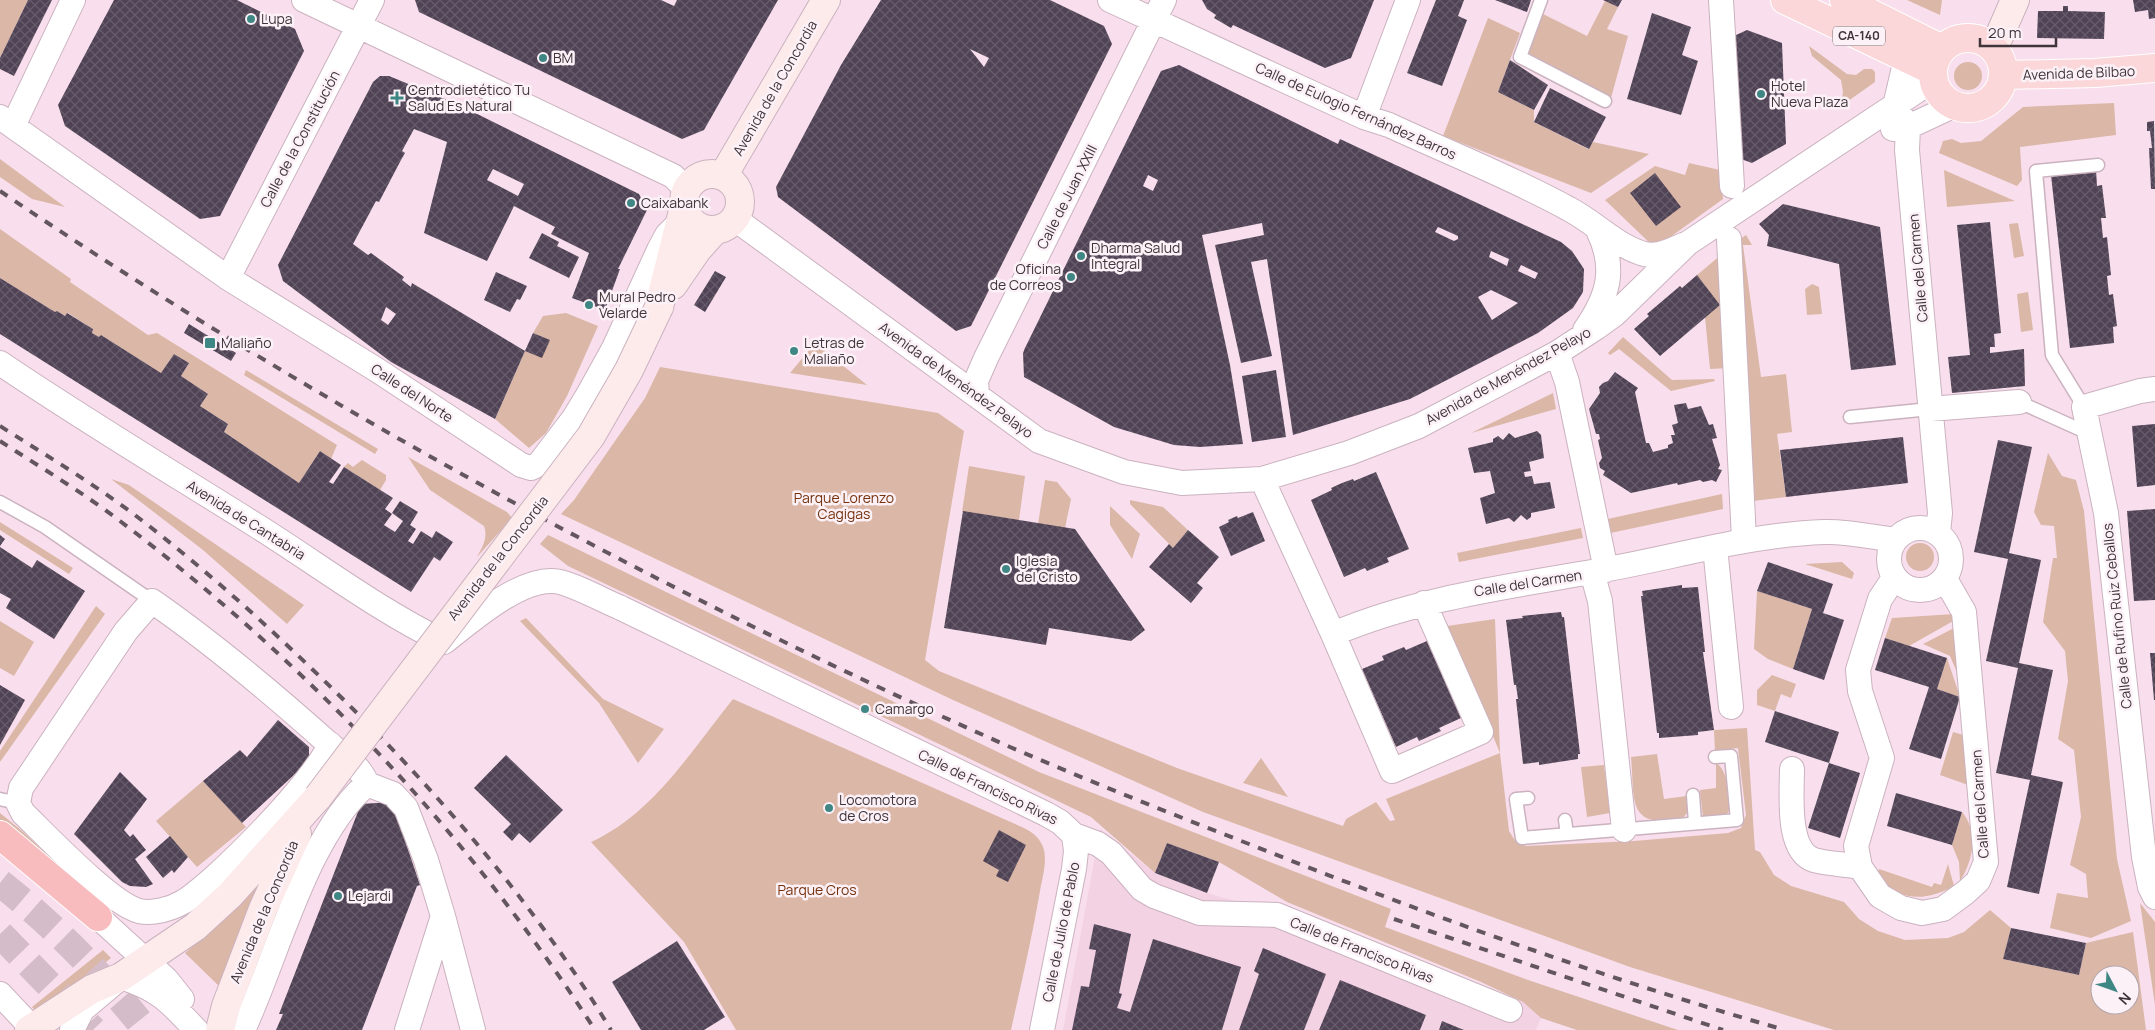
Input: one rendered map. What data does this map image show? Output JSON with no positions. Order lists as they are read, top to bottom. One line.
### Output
{"streets":{"main road":["CA-140","Avenida de Bilbao"],"street":["Avenida de la Concordia","Calle de Eulogio Fernández Barros","Calle de la Constitución","Calle de Juan XXIII","Calle del Carmen","Avenida de Menéndez Pelayo","Calle del Norte","Avenida de Cantabria","Calle de Rufino Ruiz Ceballos","Calle de Francisco Rivas","Calle de Julio de Pablo"]},"crossings":[["CA-140","Avenida de Bilbao"],["Avenida de la Concordia","Avenida de Menéndez Pelayo"],["Avenida de la Concordia","Calle del Norte"],["Calle de Eulogio Fernández Barros","Calle de Juan XXIII"],["Calle de Eulogio Fernández Barros","Avenida de Menéndez Pelayo"],["Calle de la Constitución","Calle del Norte"],["Calle de Juan XXIII","Avenida de Menéndez Pelayo"],["Avenida de Menéndez Pelayo","Calle del Norte"],["Avenida de Cantabria","Calle de Francisco Rivas"],["Calle de Francisco Rivas","Calle de Julio de Pablo"]],"parks":["Parque Lorenzo Cagigas","Parque Cros"],"places":{"other":["Lupa","BM","Hotel Nueva Plaza","Caixabank","Dharma Salud Integral","Oficina de Correos","Mural Pedro Velarde","Letras de Maliaño","Iglesia del Cristo","Camargo","Locomotora de Cros","Lejardi"],"health":["Centrodietético Tu Salud Es Natural"],"transit":["Maliaño"]},"scale_bar":"20 m","north":"bottom right"}
